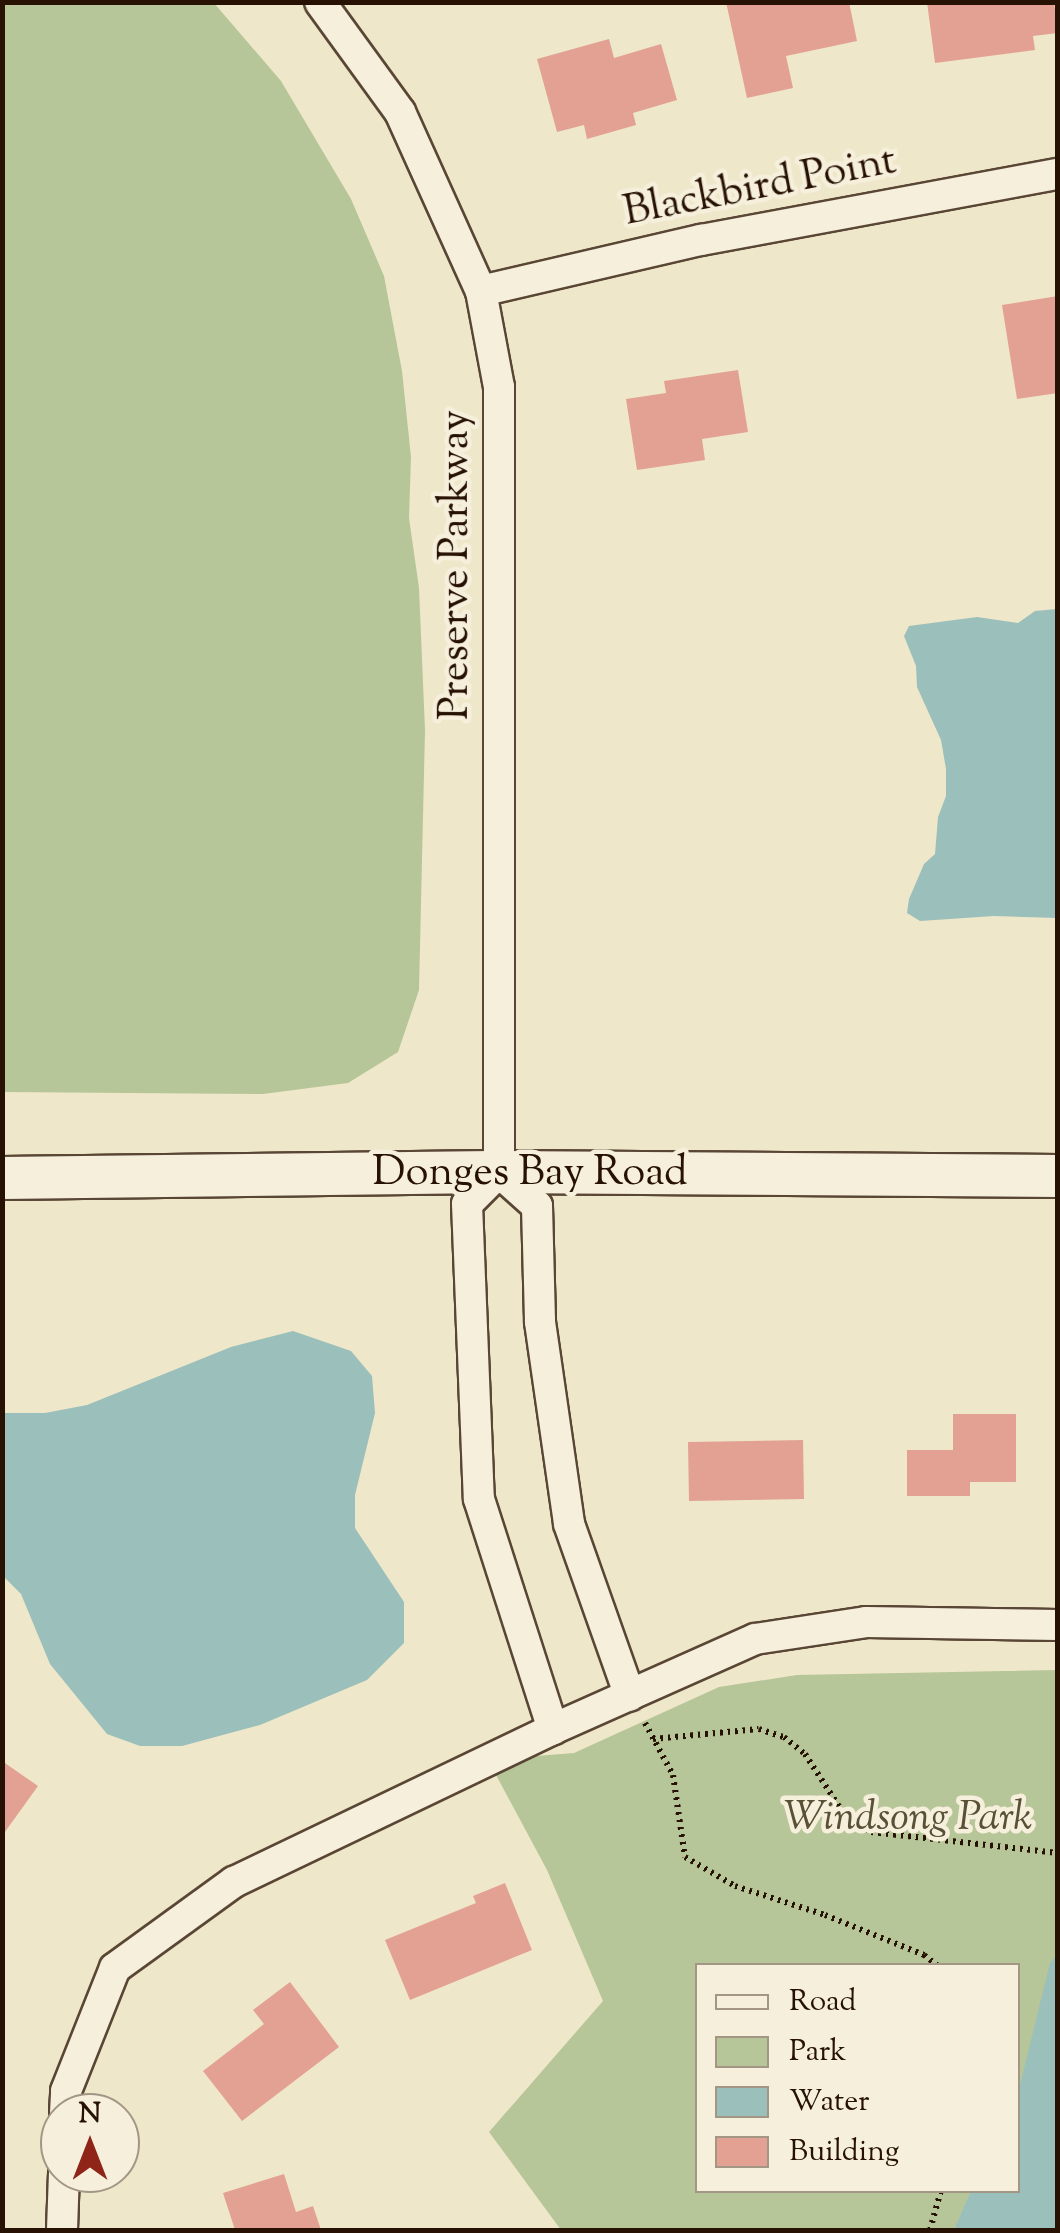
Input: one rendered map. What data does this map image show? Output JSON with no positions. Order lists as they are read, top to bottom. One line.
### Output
{"streets":{"street":["Blackbird Point","Preserve Parkway","Donges Bay Road"]},"crossings":[["Blackbird Point","Preserve Parkway"],["Preserve Parkway","Donges Bay Road"]],"parks":["Windsong Park"],"legend":["Road","Park","Water","Building"],"north":"top"}
